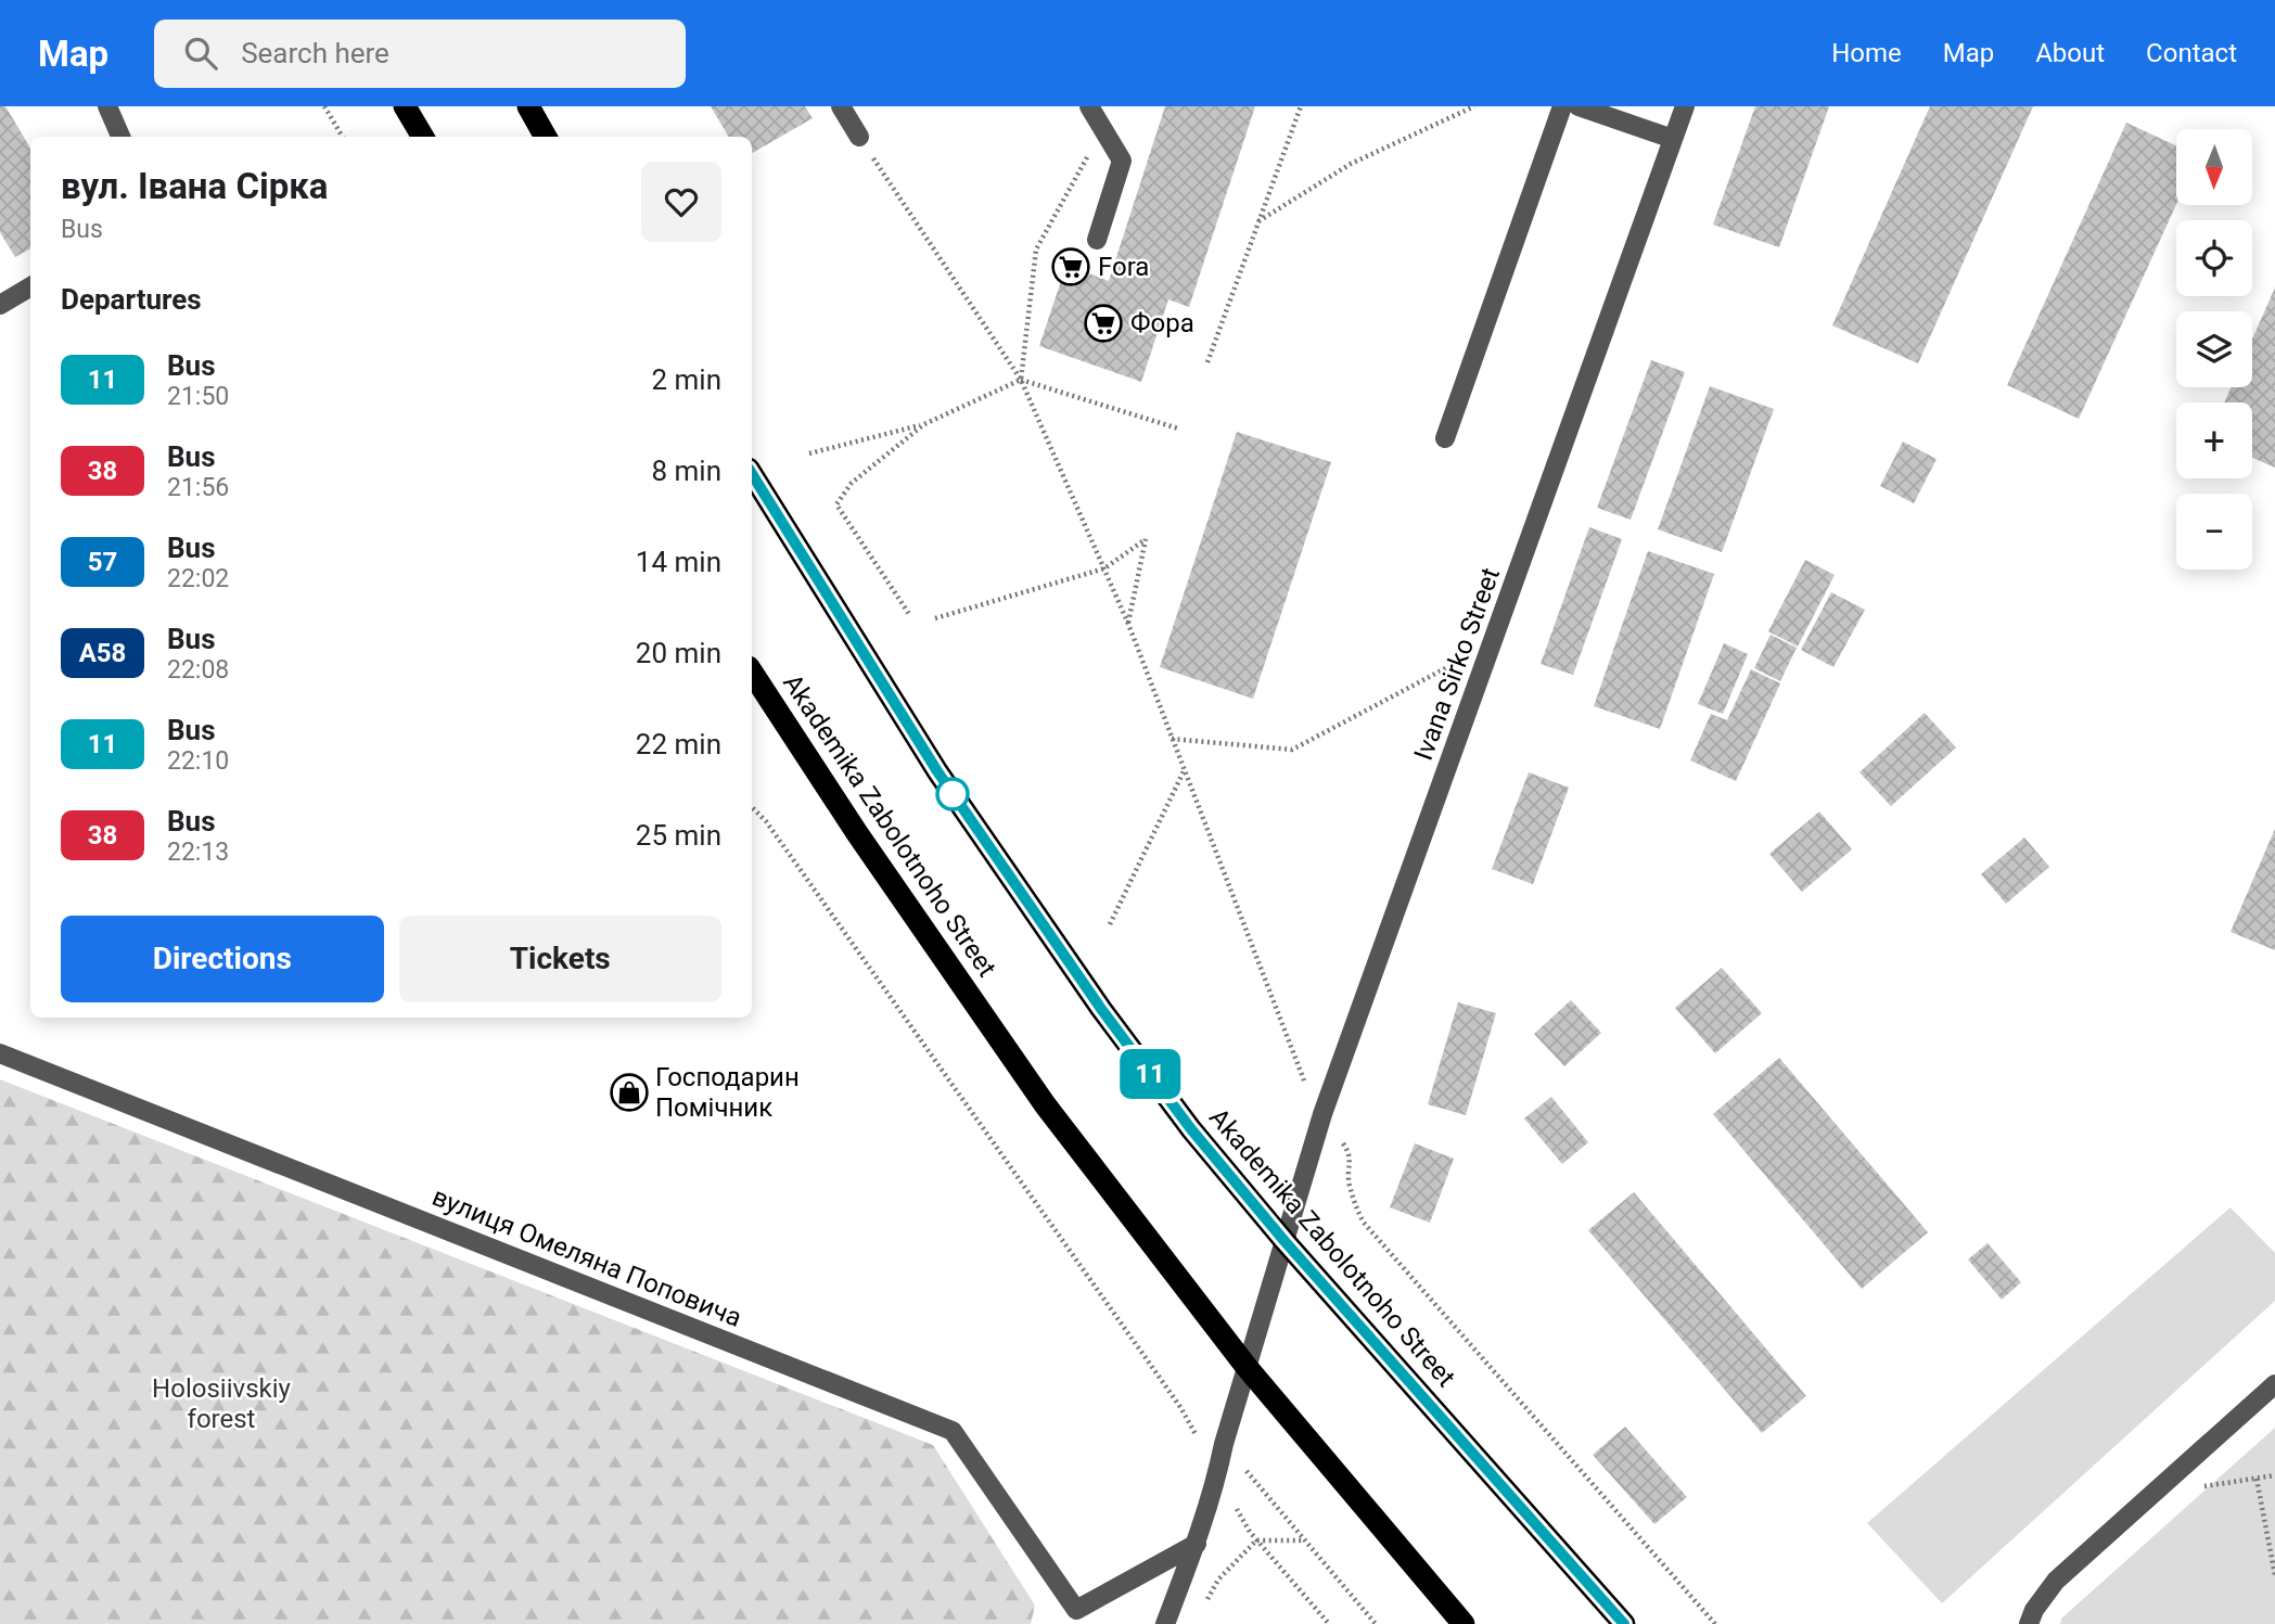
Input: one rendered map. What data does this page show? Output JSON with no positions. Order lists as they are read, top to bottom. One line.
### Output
{"streets":{"highway":["Akademika Zabolotnoho Street"],"street":["Ivana Sirko Street","вулиця Омеляна Поповича"]},"crossings":[["Ivana Sirko Street","Akademika Zabolotnoho Street"],["Ivana Sirko Street","вулиця Омеляна Поповича"]],"parks":["Holosiivskiy forest"],"places":{"supermarket":["Fora","Фора"],"shop":["Господарин Помічник"]},"lines":["bus line 11"],"north":"bottom","page":{"header":"Map","search":"Search here","nav":["Home","Map","About","Contact"],"on_map":"11","map_buttons":["+","−"],"heading":[["вул. Івана Сірка","Bus"],"Departures"],"list":[{"mark":"11","name":"Bus","note":"21:50","value":"2 min"},{"mark":"38","name":"Bus","note":"21:56","value":"8 min"},{"mark":"57","name":"Bus","note":"22:02","value":"14 min"},{"mark":"А58","name":"Bus","note":"22:08","value":"20 min"},{"mark":"11","name":"Bus","note":"22:10","value":"22 min"},{"mark":"38","name":"Bus","note":"22:13","value":"25 min"}],"buttons":["Directions","Tickets"]}}
